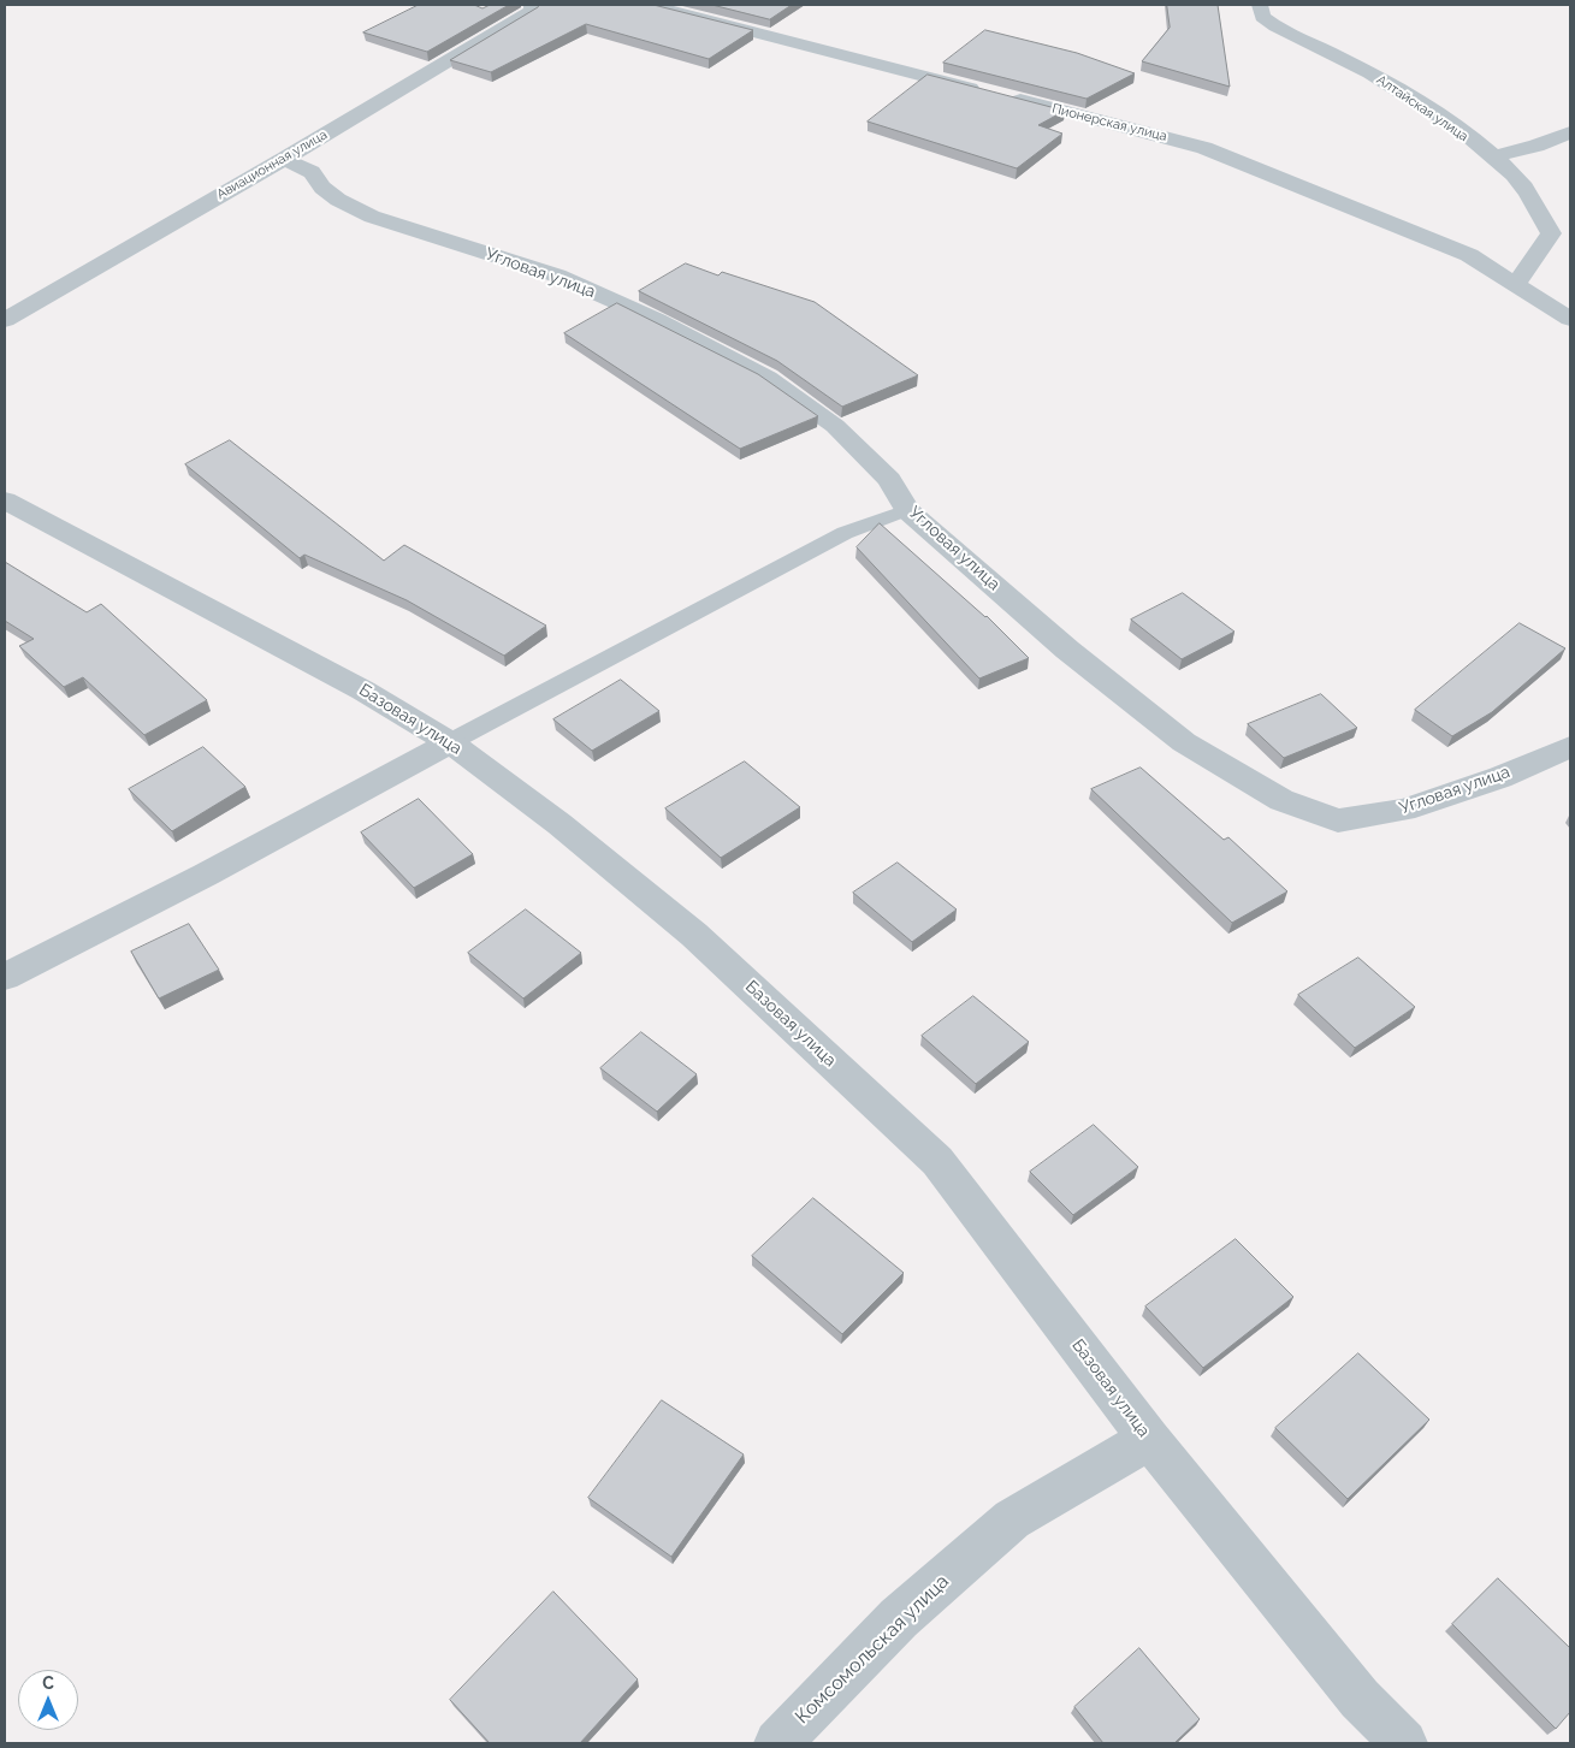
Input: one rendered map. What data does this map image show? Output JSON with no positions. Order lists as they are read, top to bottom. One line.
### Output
{"streets":{"street":["Алтайская улица","Пионерская улица","Авиационная улица","Угловая улица","Базовая улица","Комсомольская улица"]},"crossings":[["Алтайская улица","Пионерская улица"],["Авиационная улица","Угловая улица"],["Базовая улица","Комсомольская улица"]],"north":"top"}
